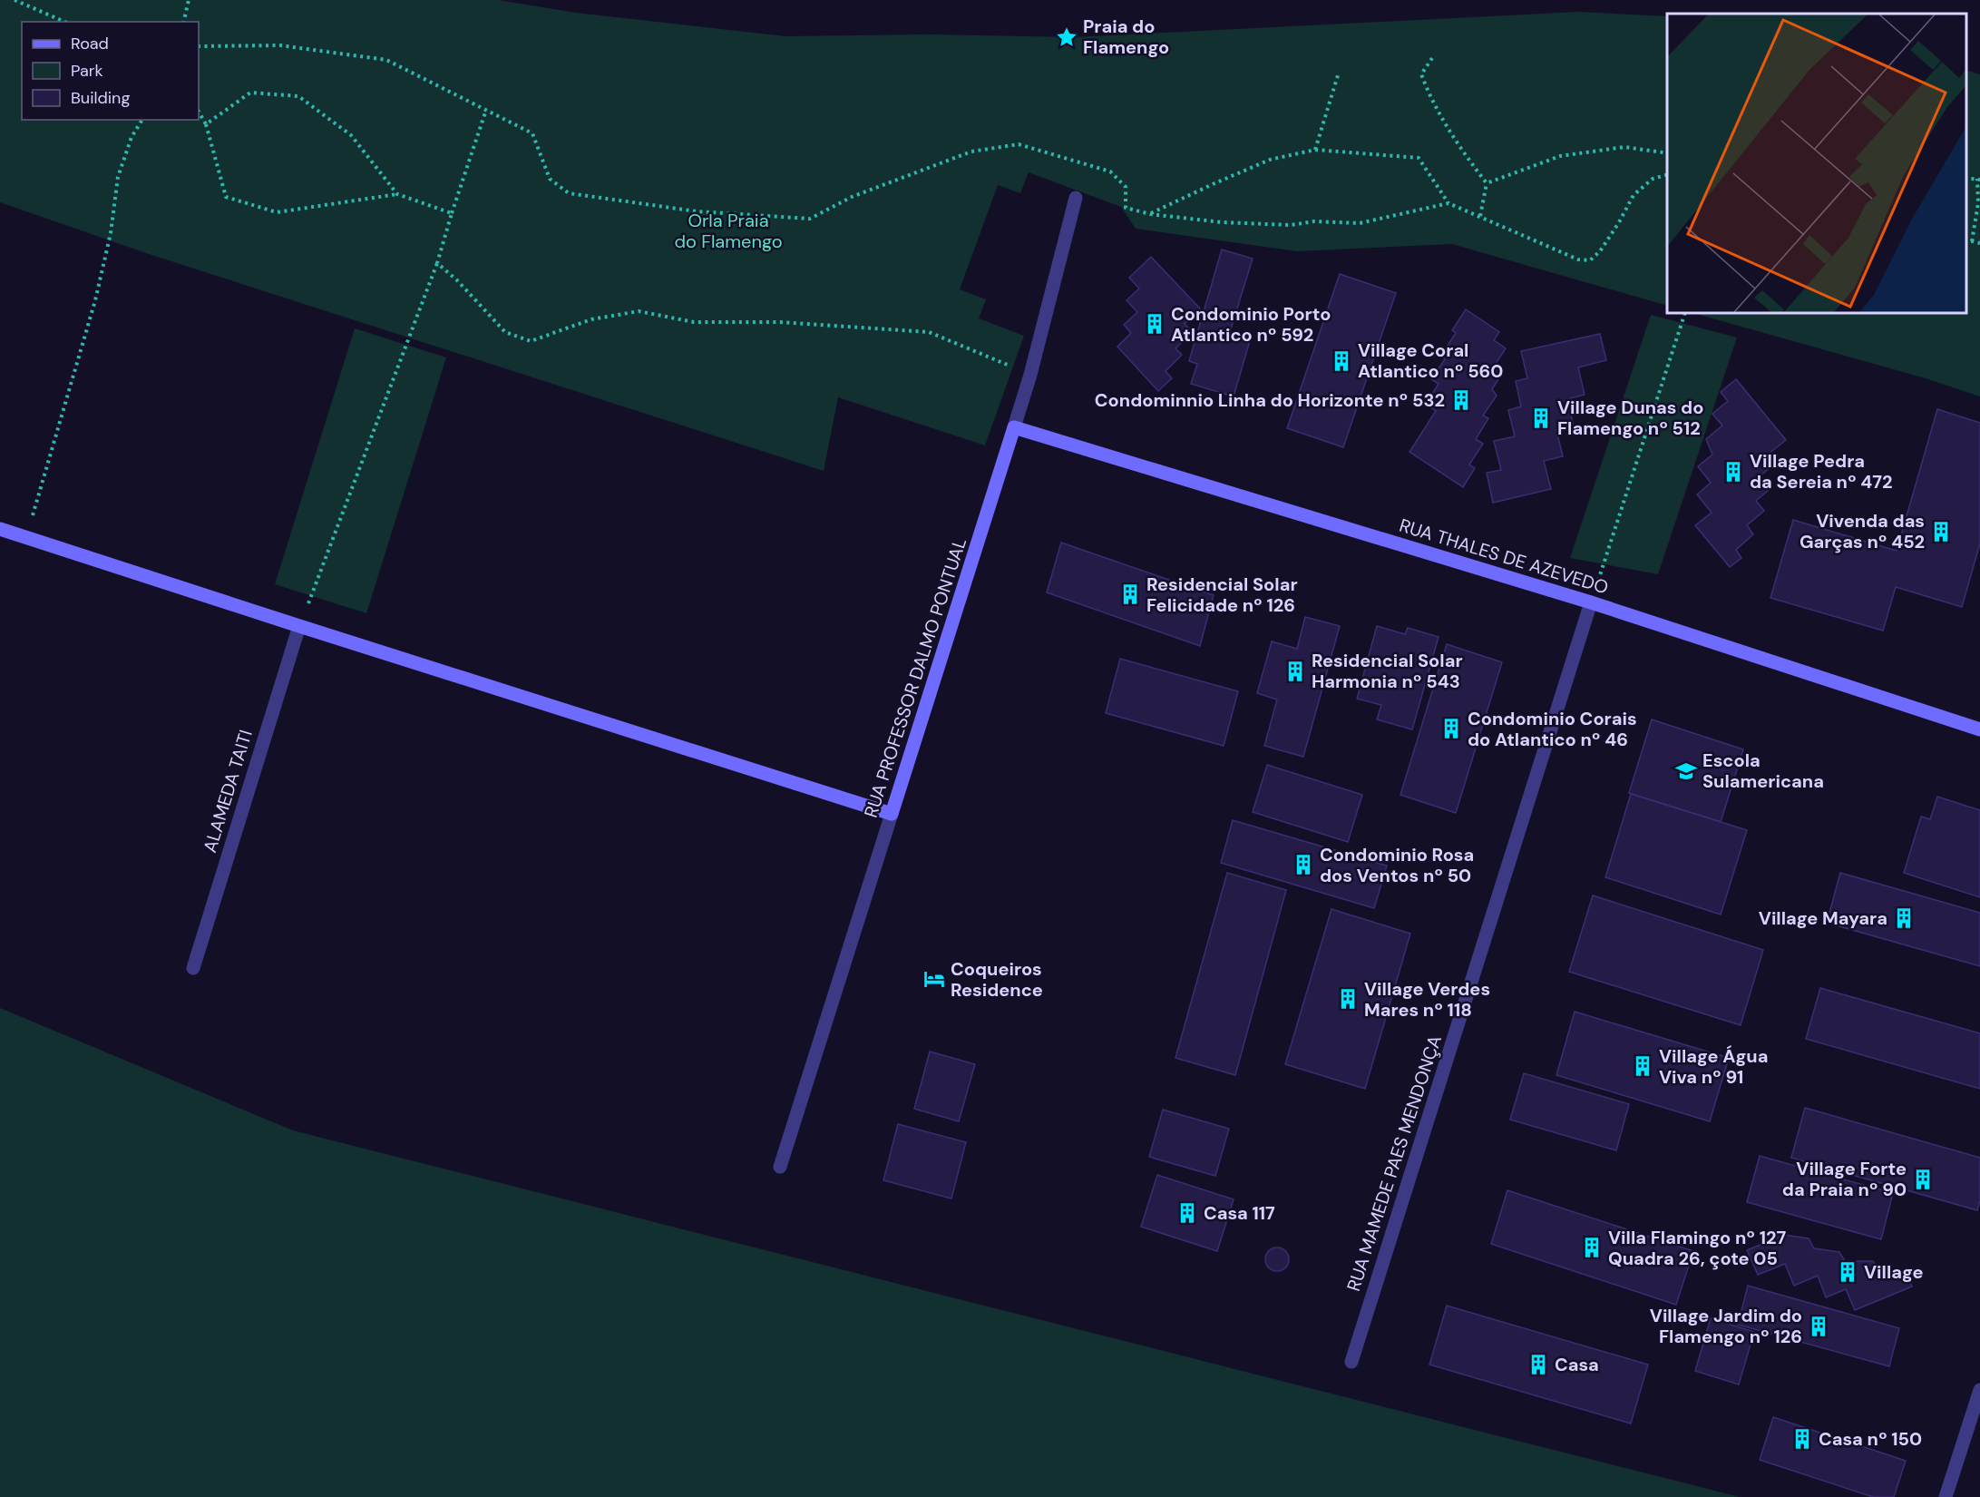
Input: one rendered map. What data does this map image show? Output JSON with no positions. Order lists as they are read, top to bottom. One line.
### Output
{"streets":{"street":["RUA THALES DE AZEVEDO","RUA PROFESSOR DALMO PONTUAL","ALAMEDA TAITI","RUA MAMEDE PAES MENDONÇA"]},"crossings":[["RUA THALES DE AZEVEDO","RUA PROFESSOR DALMO PONTUAL"],["RUA THALES DE AZEVEDO","RUA MAMEDE PAES MENDONÇA"]],"parks":["Orla Praia do Flamengo"],"places":{"place":["Praia do Flamengo"],"building":["Condominio Porto Atlantico nº 592","Village Coral Atlantico nº 560","Condominnio Linha do Horizonte nº 532","Village Dunas do Flamengo nº 512","Village Pedra da Sereia nº 472","Vivenda das Garças nº 452","Residencial Solar Felicidade nº 126","Residencial Solar Harmonia nº 543","Condominio Corais do Atlantico nº 46","Condominio Rosa dos Ventos nº 50","Village Mayara","Village Verdes Mares nº 118","Village Água Viva nº 91","Village Forte da Praia nº 90","Casa 117","Villa Flamingo nº 127 Quadra 26, çote 05","Village","Village Jardim do Flamengo nº 126","Casa","Casa nº 150"],"school or university":["Escola Sulamericana"],"hotel":["Coqueiros Residence"]},"legend":["Road","Park","Building"]}
